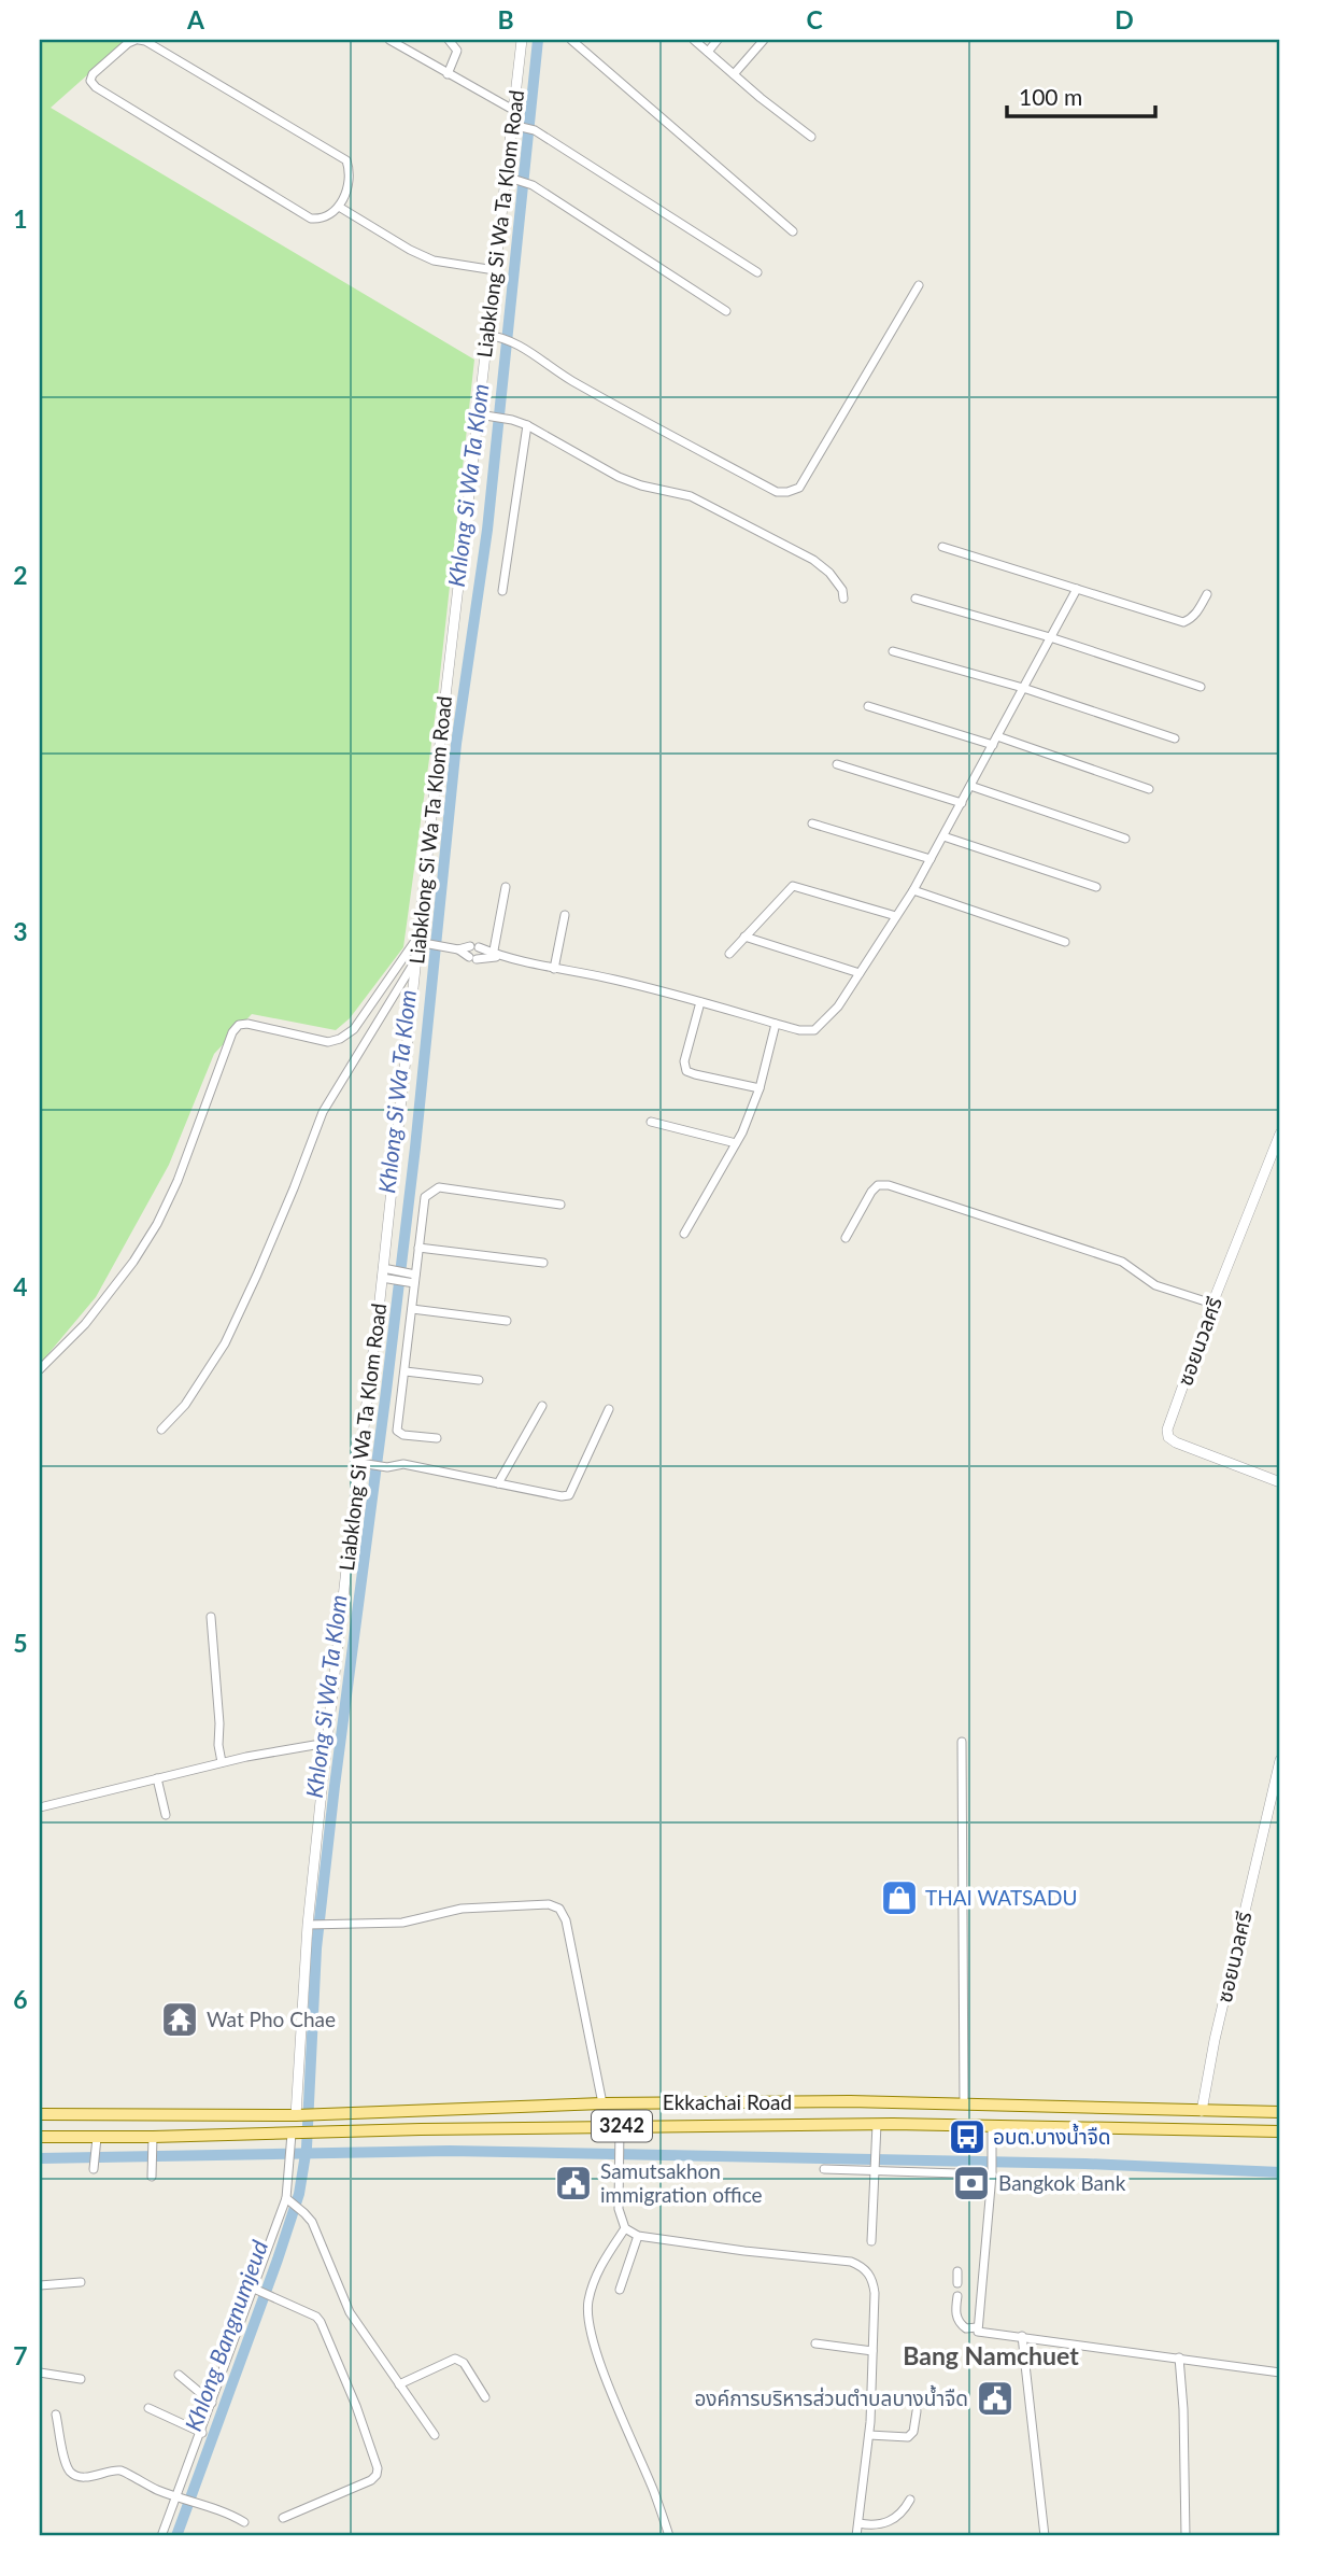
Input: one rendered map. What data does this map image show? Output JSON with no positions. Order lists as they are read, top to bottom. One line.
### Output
{"streets":{"main road":["Ekkachai Road","3242"],"street":["Liabklong Si Wa Ta Klom Road","ซอยนวลศรี"]},"crossings":[["Liabklong Si Wa Ta Klom Road","Ekkachai Road"],["ซอยนวลศรี","Ekkachai Road"]],"districts":["Bang Namchuet"],"water":["Khlong Si Wa Ta Klom","Khlong Bangnumjeud"],"places":{"shop":["THAI WATSADU"],"temple":["Wat Pho Chae"],"bus stop":["อบต.บางน้ำจืด"],"public building":["Samutsakhon immigration office","องค์การบริหารส่วนตำบลบางน้ำจืด"],"bank":["Bangkok Bank"]},"scale_bar":"100 m","grid":{"columns":["A","B","C","D"],"rows":["1","2","3","4","5","6","7"]}}
